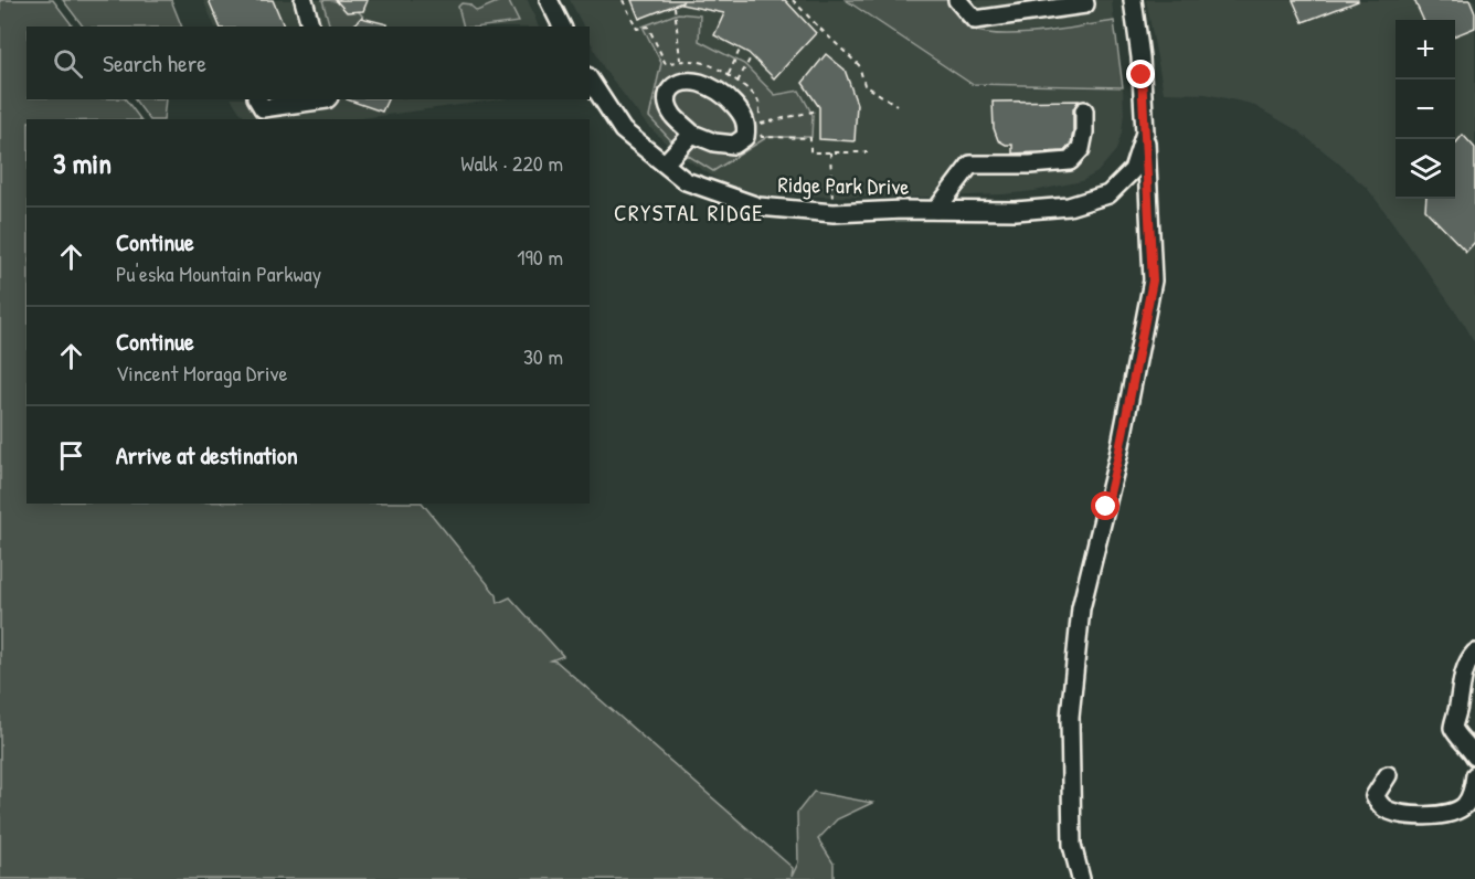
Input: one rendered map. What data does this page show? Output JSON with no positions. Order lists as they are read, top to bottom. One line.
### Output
{"streets":{"street":["Ridge Park Drive"]},"districts":["CRYSTAL RIDGE"],"page":{"map_buttons":["+","−"],"search":"Search here","heading":["3 min","Walk · 220 m"],"list":[["Continue","Pu'eska Mountain Parkway","190 m"],["Continue","Vincent Moraga Drive","30 m"],"Arrive at destination"]}}
